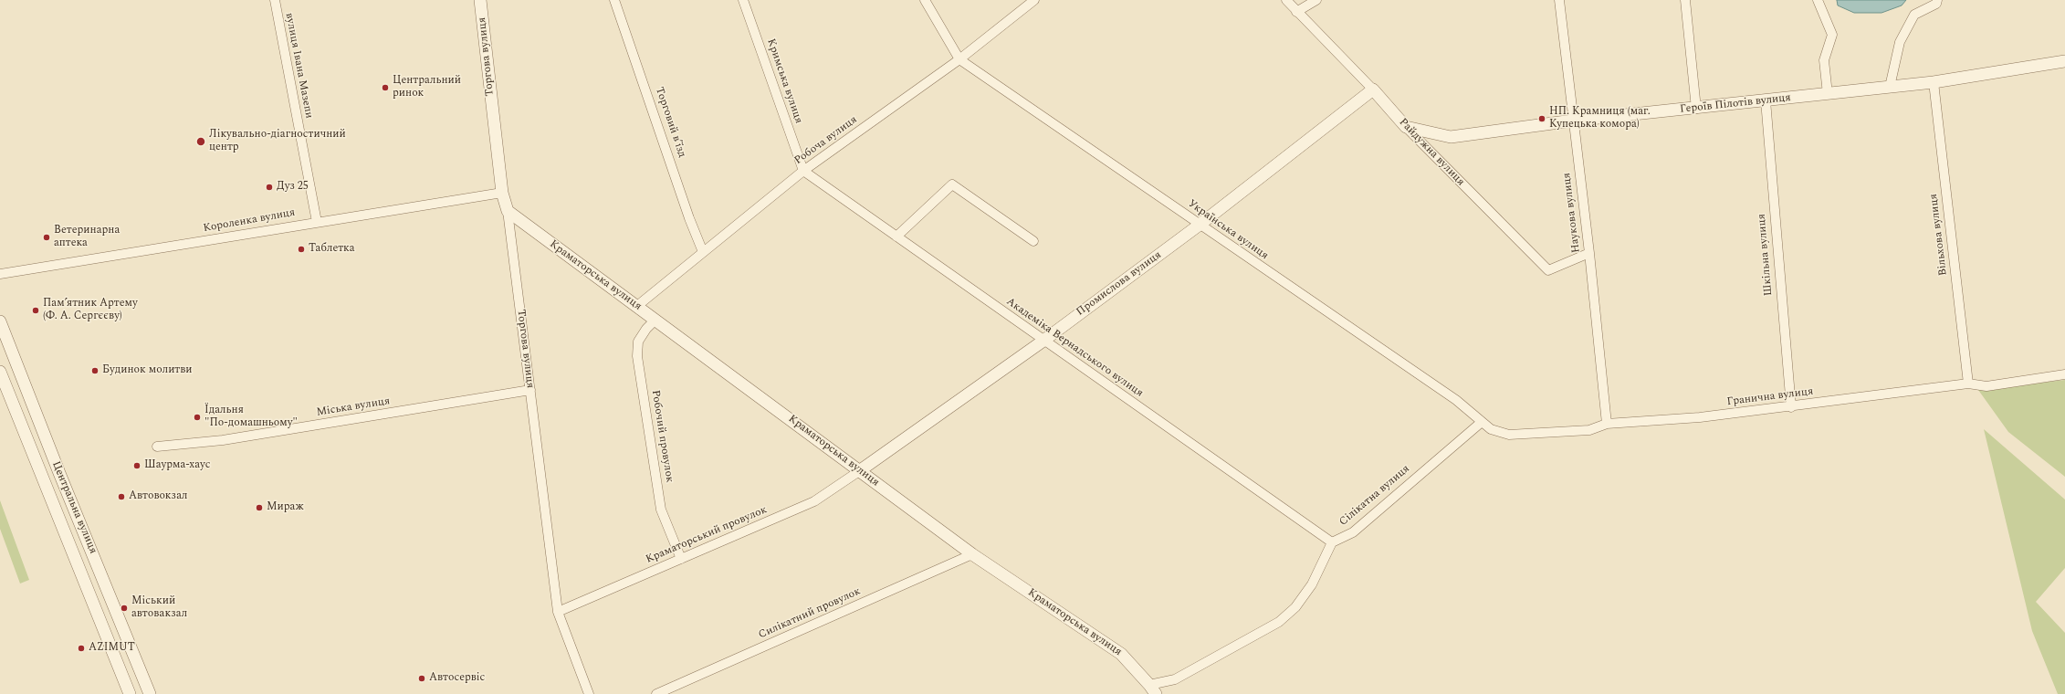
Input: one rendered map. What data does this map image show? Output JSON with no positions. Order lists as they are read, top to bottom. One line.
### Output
{"streets":{"street":["Торгова вулиця","вулиця Івана Мазепи","Кримська вулиця","Героїв Пілотів вулиця","Торговий в’їзд","Робоча вулиця","Райдужна вулиця","Наукова вулиця","Короленка вулиця","Українська вулиця","Вільхова вулиця","Шкільна вулиця","Краматорська вулиця","Промислова вулиця","Академіка Вернадського вулиця","Гранична вулиця","Міська вулиця","Робочий провулок","Сілікатна вулиця","Центральна вулиця","Краматорський провулок","Силікатний провулок"]},"crossings":[["Торгова вулиця","Короленка вулиця"],["Торгова вулиця","Краматорська вулиця"],["Торгова вулиця","Міська вулиця"],["Торгова вулиця","Краматорський провулок"],["вулиця Івана Мазепи","Короленка вулиця"],["Кримська вулиця","Робоча вулиця"],["Кримська вулиця","Академіка Вернадського вулиця"],["Героїв Пілотів вулиця","Райдужна вулиця"],["Героїв Пілотів вулиця","Наукова вулиця"],["Героїв Пілотів вулиця","Вільхова вулиця"],["Героїв Пілотів вулиця","Шкільна вулиця"],["Торговий в’їзд","Робоча вулиця"],["Робоча вулиця","Українська вулиця"],["Робоча вулиця","Краматорська вулиця"],["Робоча вулиця","Академіка Вернадського вулиця"],["Райдужна вулиця","Наукова вулиця"],["Райдужна вулиця","Промислова вулиця"],["Наукова вулиця","Гранична вулиця"],["Українська вулиця","Промислова вулиця"],["Українська вулиця","Гранична вулиця"],["Українська вулиця","Сілікатна вулиця"],["Вільхова вулиця","Гранична вулиця"],["Шкільна вулиця","Гранична вулиця"],["Краматорська вулиця","Промислова вулиця"],["Краматорська вулиця","Робочий провулок"],["Краматорська вулиця","Краматорський провулок"],["Краматорська вулиця","Силікатний провулок"],["Промислова вулиця","Академіка Вернадського вулиця"],["Промислова вулиця","Краматорський провулок"],["Академіка Вернадського вулиця","Сілікатна вулиця"],["Гранична вулиця","Сілікатна вулиця"],["Робочий провулок","Краматорський провулок"]],"places":["Центральний ринок","НП. Крамниця (маг. Купецька комора)","Лікувально-діагностичний центр","Дуз 25","Ветеринарна аптека","Таблетка","Пам’ятник Артему (Ф. А. Сергєєву)","Будинок молитви","Їдальня \"По-домашньому\"","Шаурма-хаус","Автовокзал","Мираж","Міський автовакзал","AZIMUT","Автосервіс"]}
